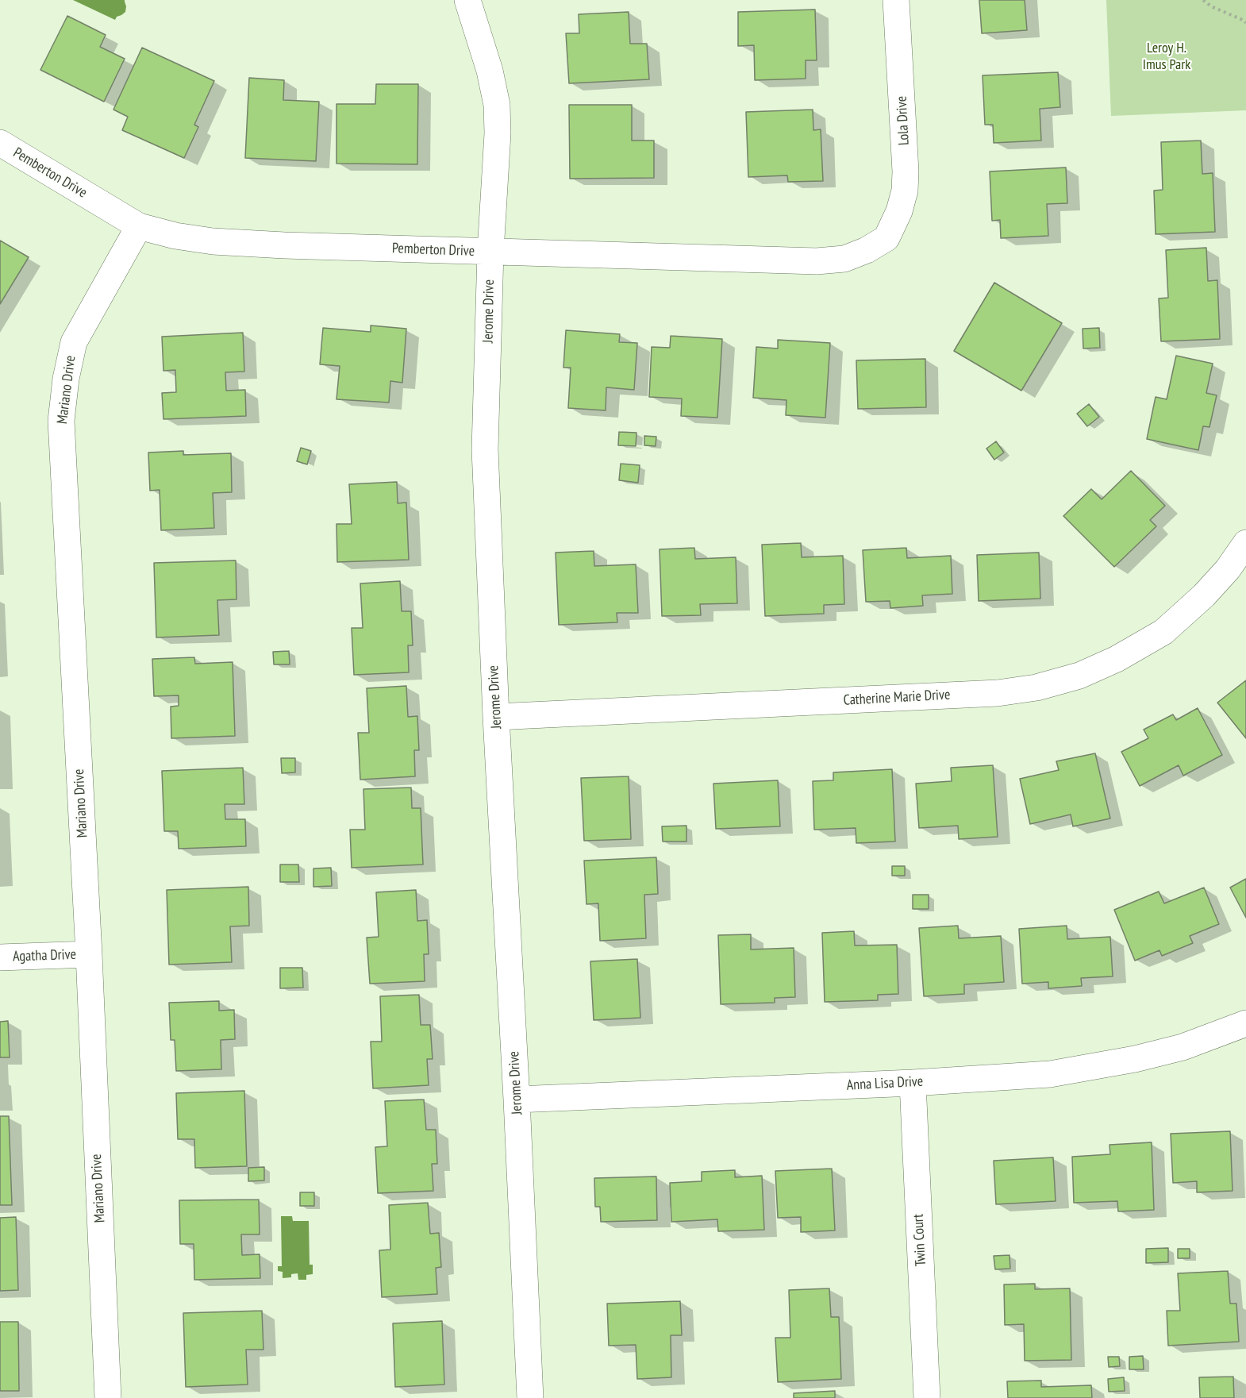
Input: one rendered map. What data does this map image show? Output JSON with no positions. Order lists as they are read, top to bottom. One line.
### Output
{"streets":{"street":["Lola Drive","Pemberton Drive","Jerome Drive","Mariano Drive","Catherine Marie Drive","Agatha Drive","Anna Lisa Drive","Twin Court"]},"crossings":[["Lola Drive","Pemberton Drive"],["Pemberton Drive","Jerome Drive"],["Pemberton Drive","Mariano Drive"],["Jerome Drive","Catherine Marie Drive"],["Jerome Drive","Anna Lisa Drive"],["Mariano Drive","Agatha Drive"],["Anna Lisa Drive","Twin Court"]],"parks":["Leroy H. Imus Park"]}
